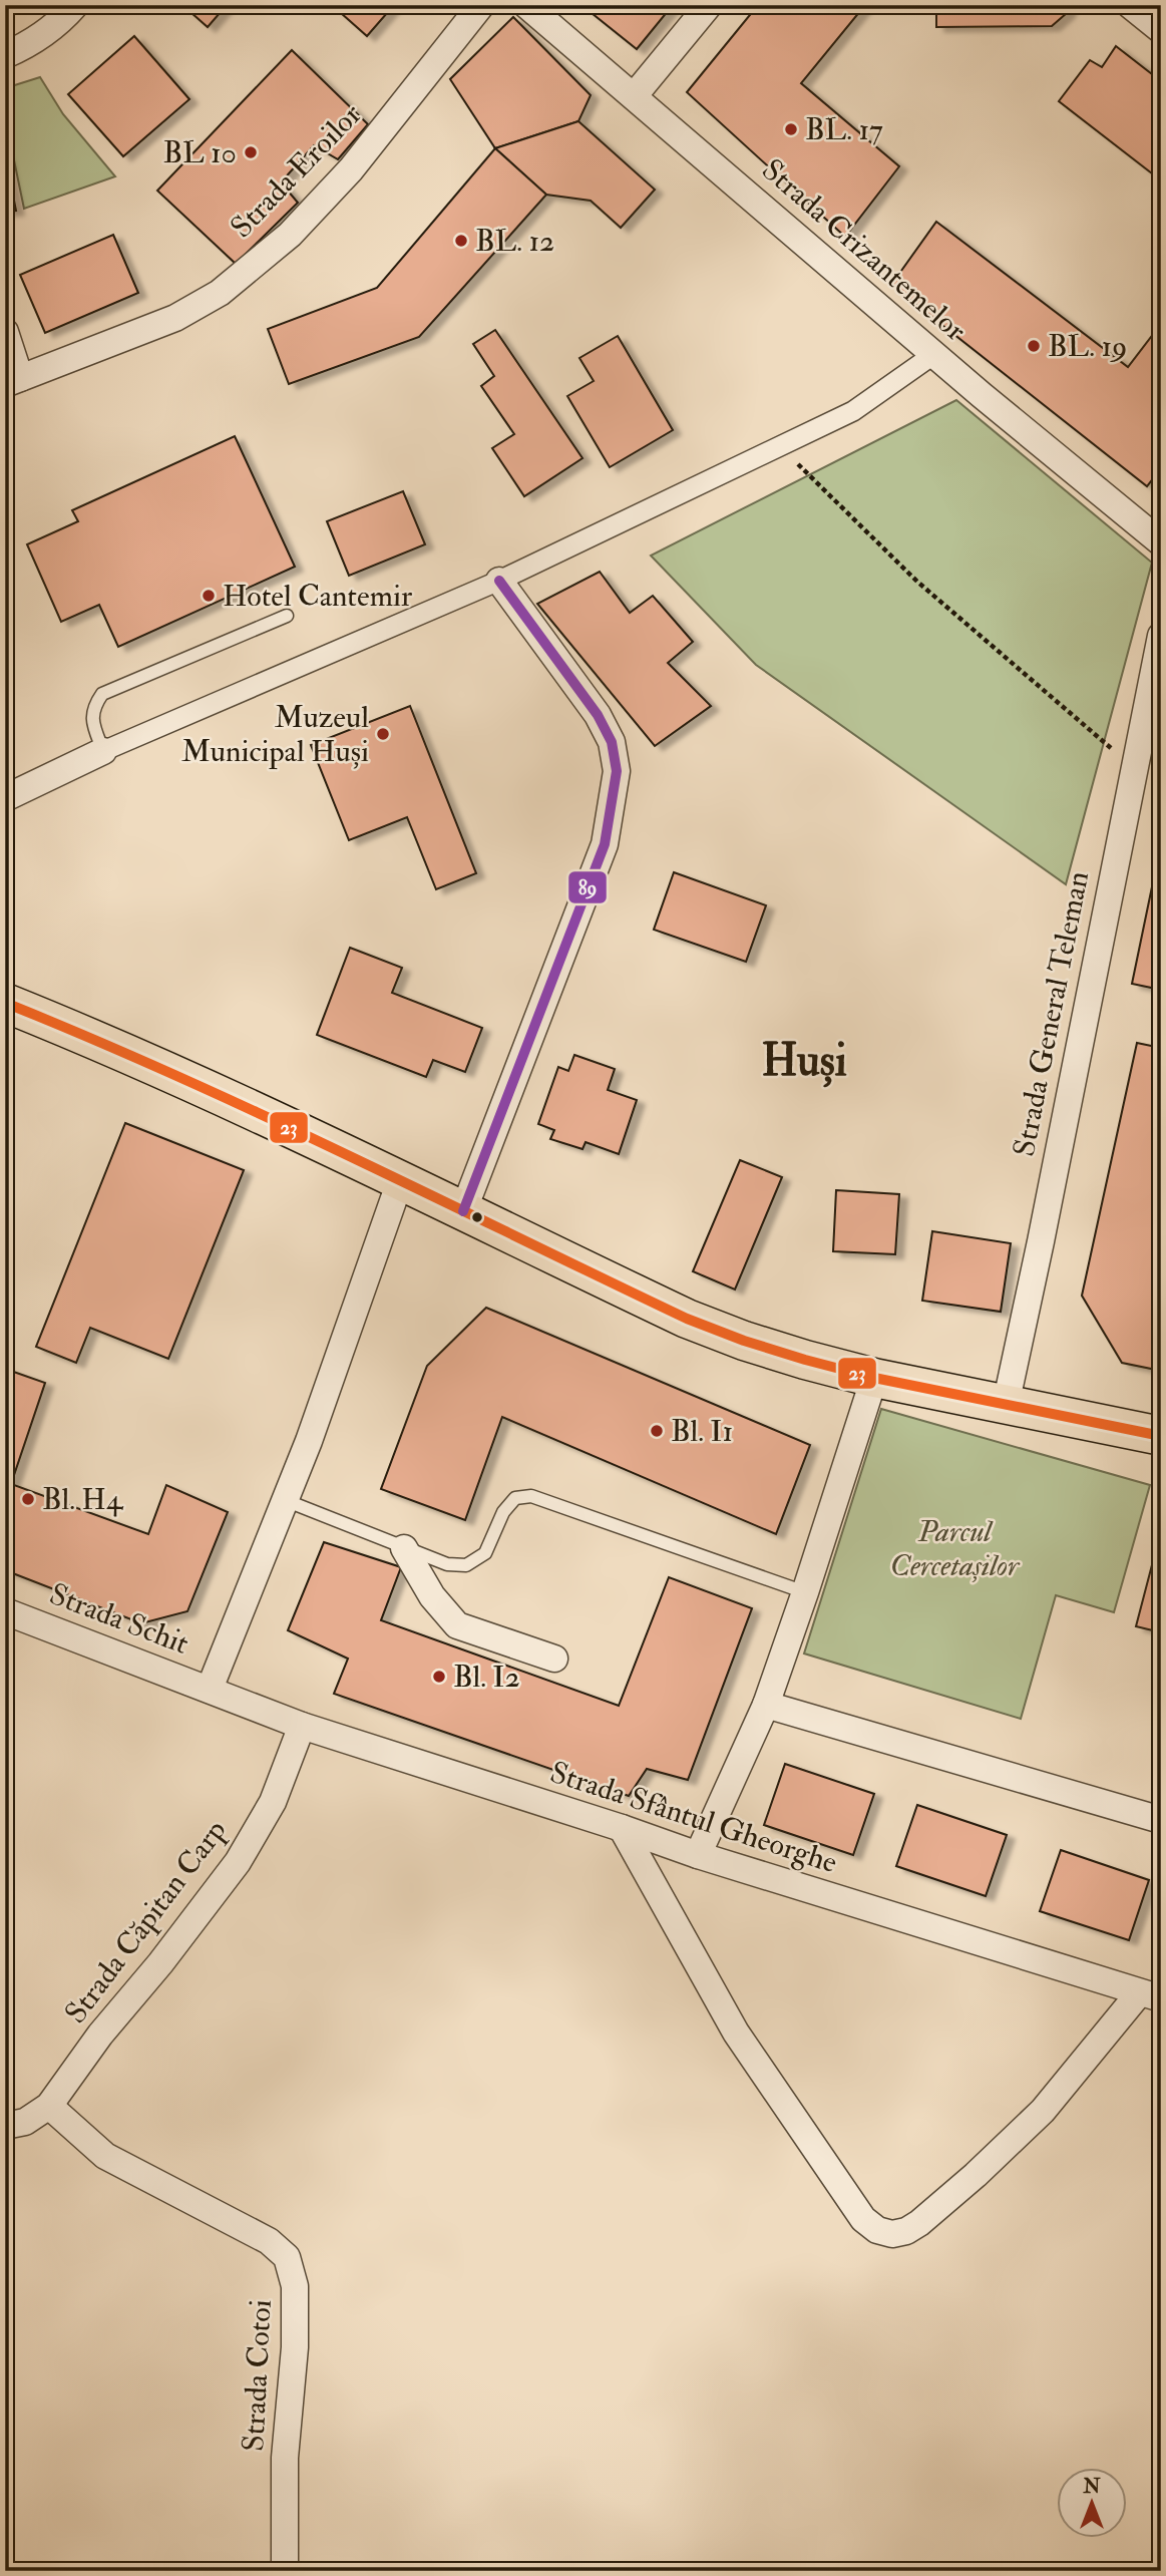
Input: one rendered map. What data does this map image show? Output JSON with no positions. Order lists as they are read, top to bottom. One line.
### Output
{"streets":{"street":["Strada Eroilor","Strada Crizantemelor","Strada General Teleman","Strada Schit","Strada Sfântul Gheorghe","Strada Căpitan Carp","Strada Cotoi"]},"crossings":[["Strada Schit","Strada Sfântul Gheorghe"],["Strada Sfântul Gheorghe","Strada Căpitan Carp"],["Strada Căpitan Carp","Strada Cotoi"]],"districts":["Huși"],"parks":["Parcul Cercetașilor"],"places":["BL. 17","BL 10","BL. 12","BL. 19","Hotel Cantemir","Muzeul Municipal Huși","Bl. I1","Bl. H4","Bl. I2"],"lines":["transit line 89","transit line 23"],"north":"top"}
